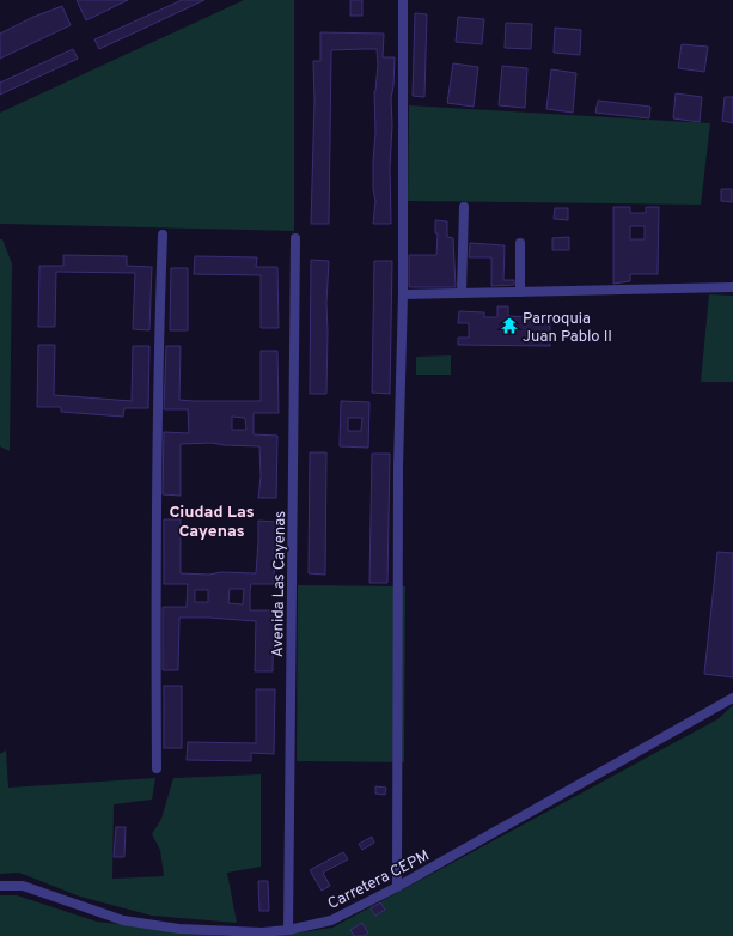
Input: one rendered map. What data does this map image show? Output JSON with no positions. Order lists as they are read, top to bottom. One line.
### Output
{"streets":{"street":["Avenida Las Cayenas","Carretera CEPM"]},"crossings":[["Avenida Las Cayenas","Carretera CEPM"]],"districts":["Ciudad Las Cayenas"],"places":{"temple":["Parroquia Juan Pablo II"]}}
